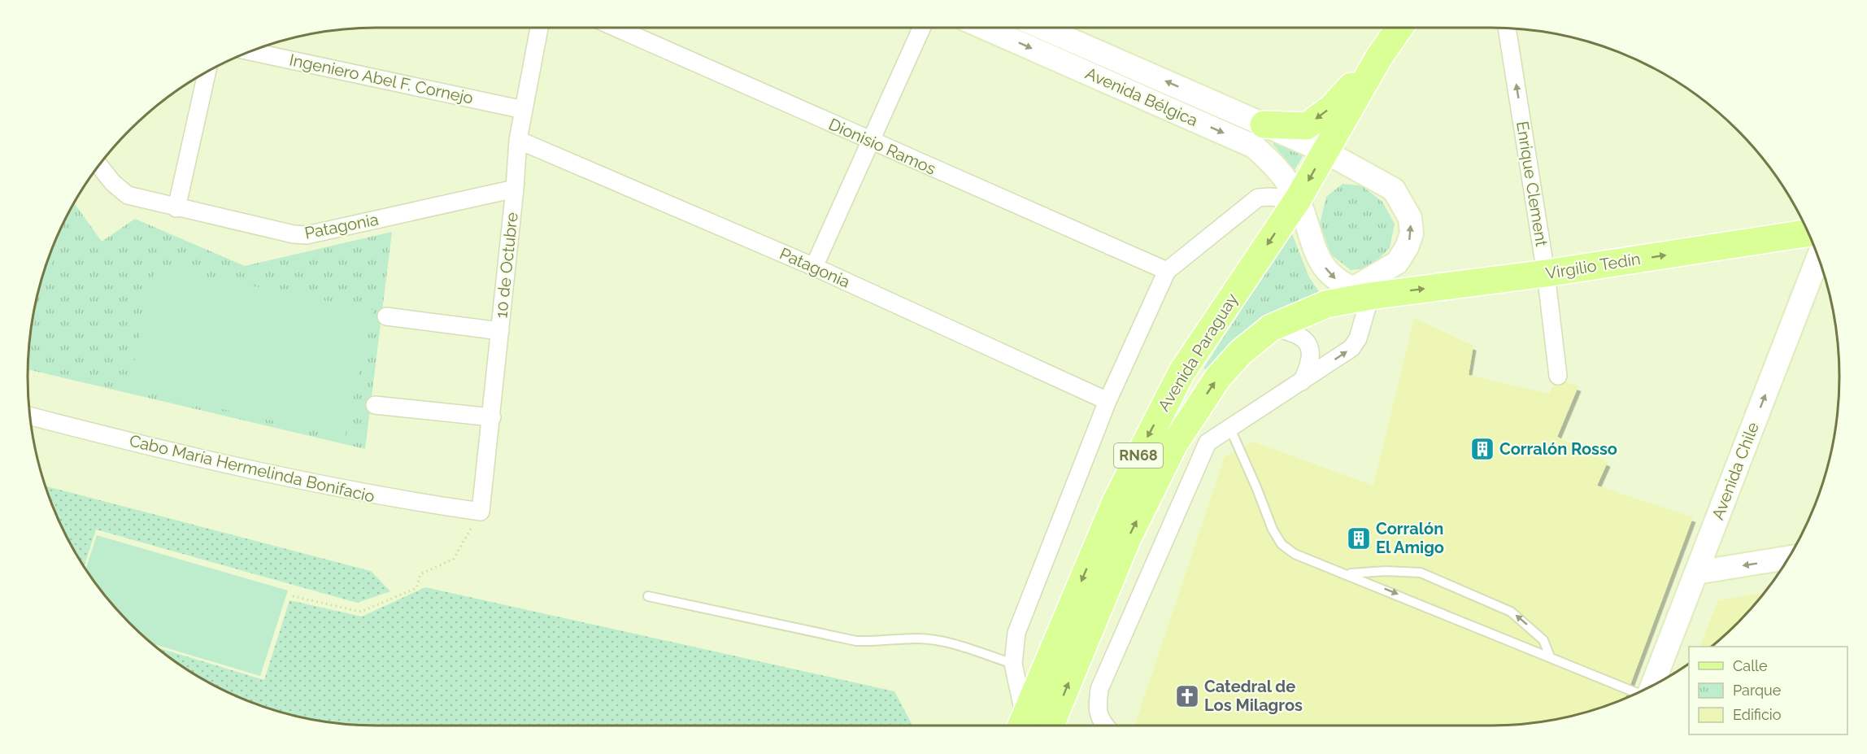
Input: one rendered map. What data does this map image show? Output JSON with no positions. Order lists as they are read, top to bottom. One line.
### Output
{"streets":{"main road":["Avenida Bélgica","Virgilio Tedín","Avenida Paraguay","RN68","Avenida Chile"],"street":["Ingeniero Abel F. Cornejo","Dionisio Ramos","Enrique Clement","Patagonia","10 de Octubre","Cabo María Hermelinda Bonifacio"]},"crossings":[["Ingeniero Abel F. Cornejo","10 de Octubre"],["Avenida Bélgica","Virgilio Tedín"],["Avenida Bélgica","Avenida Paraguay"],["Enrique Clement","Virgilio Tedín"],["Patagonia","10 de Octubre"],["10 de Octubre","Cabo María Hermelinda Bonifacio"],["Virgilio Tedín","Avenida Paraguay"]],"one_way":["Enrique Clement","Virgilio Tedín","Avenida Chile"],"places":{"building":["Corralón Rosso","Corralón El Amigo"],"church":["Catedral de Los Milagros"]},"legend":["Calle","Parque","Edificio"]}
